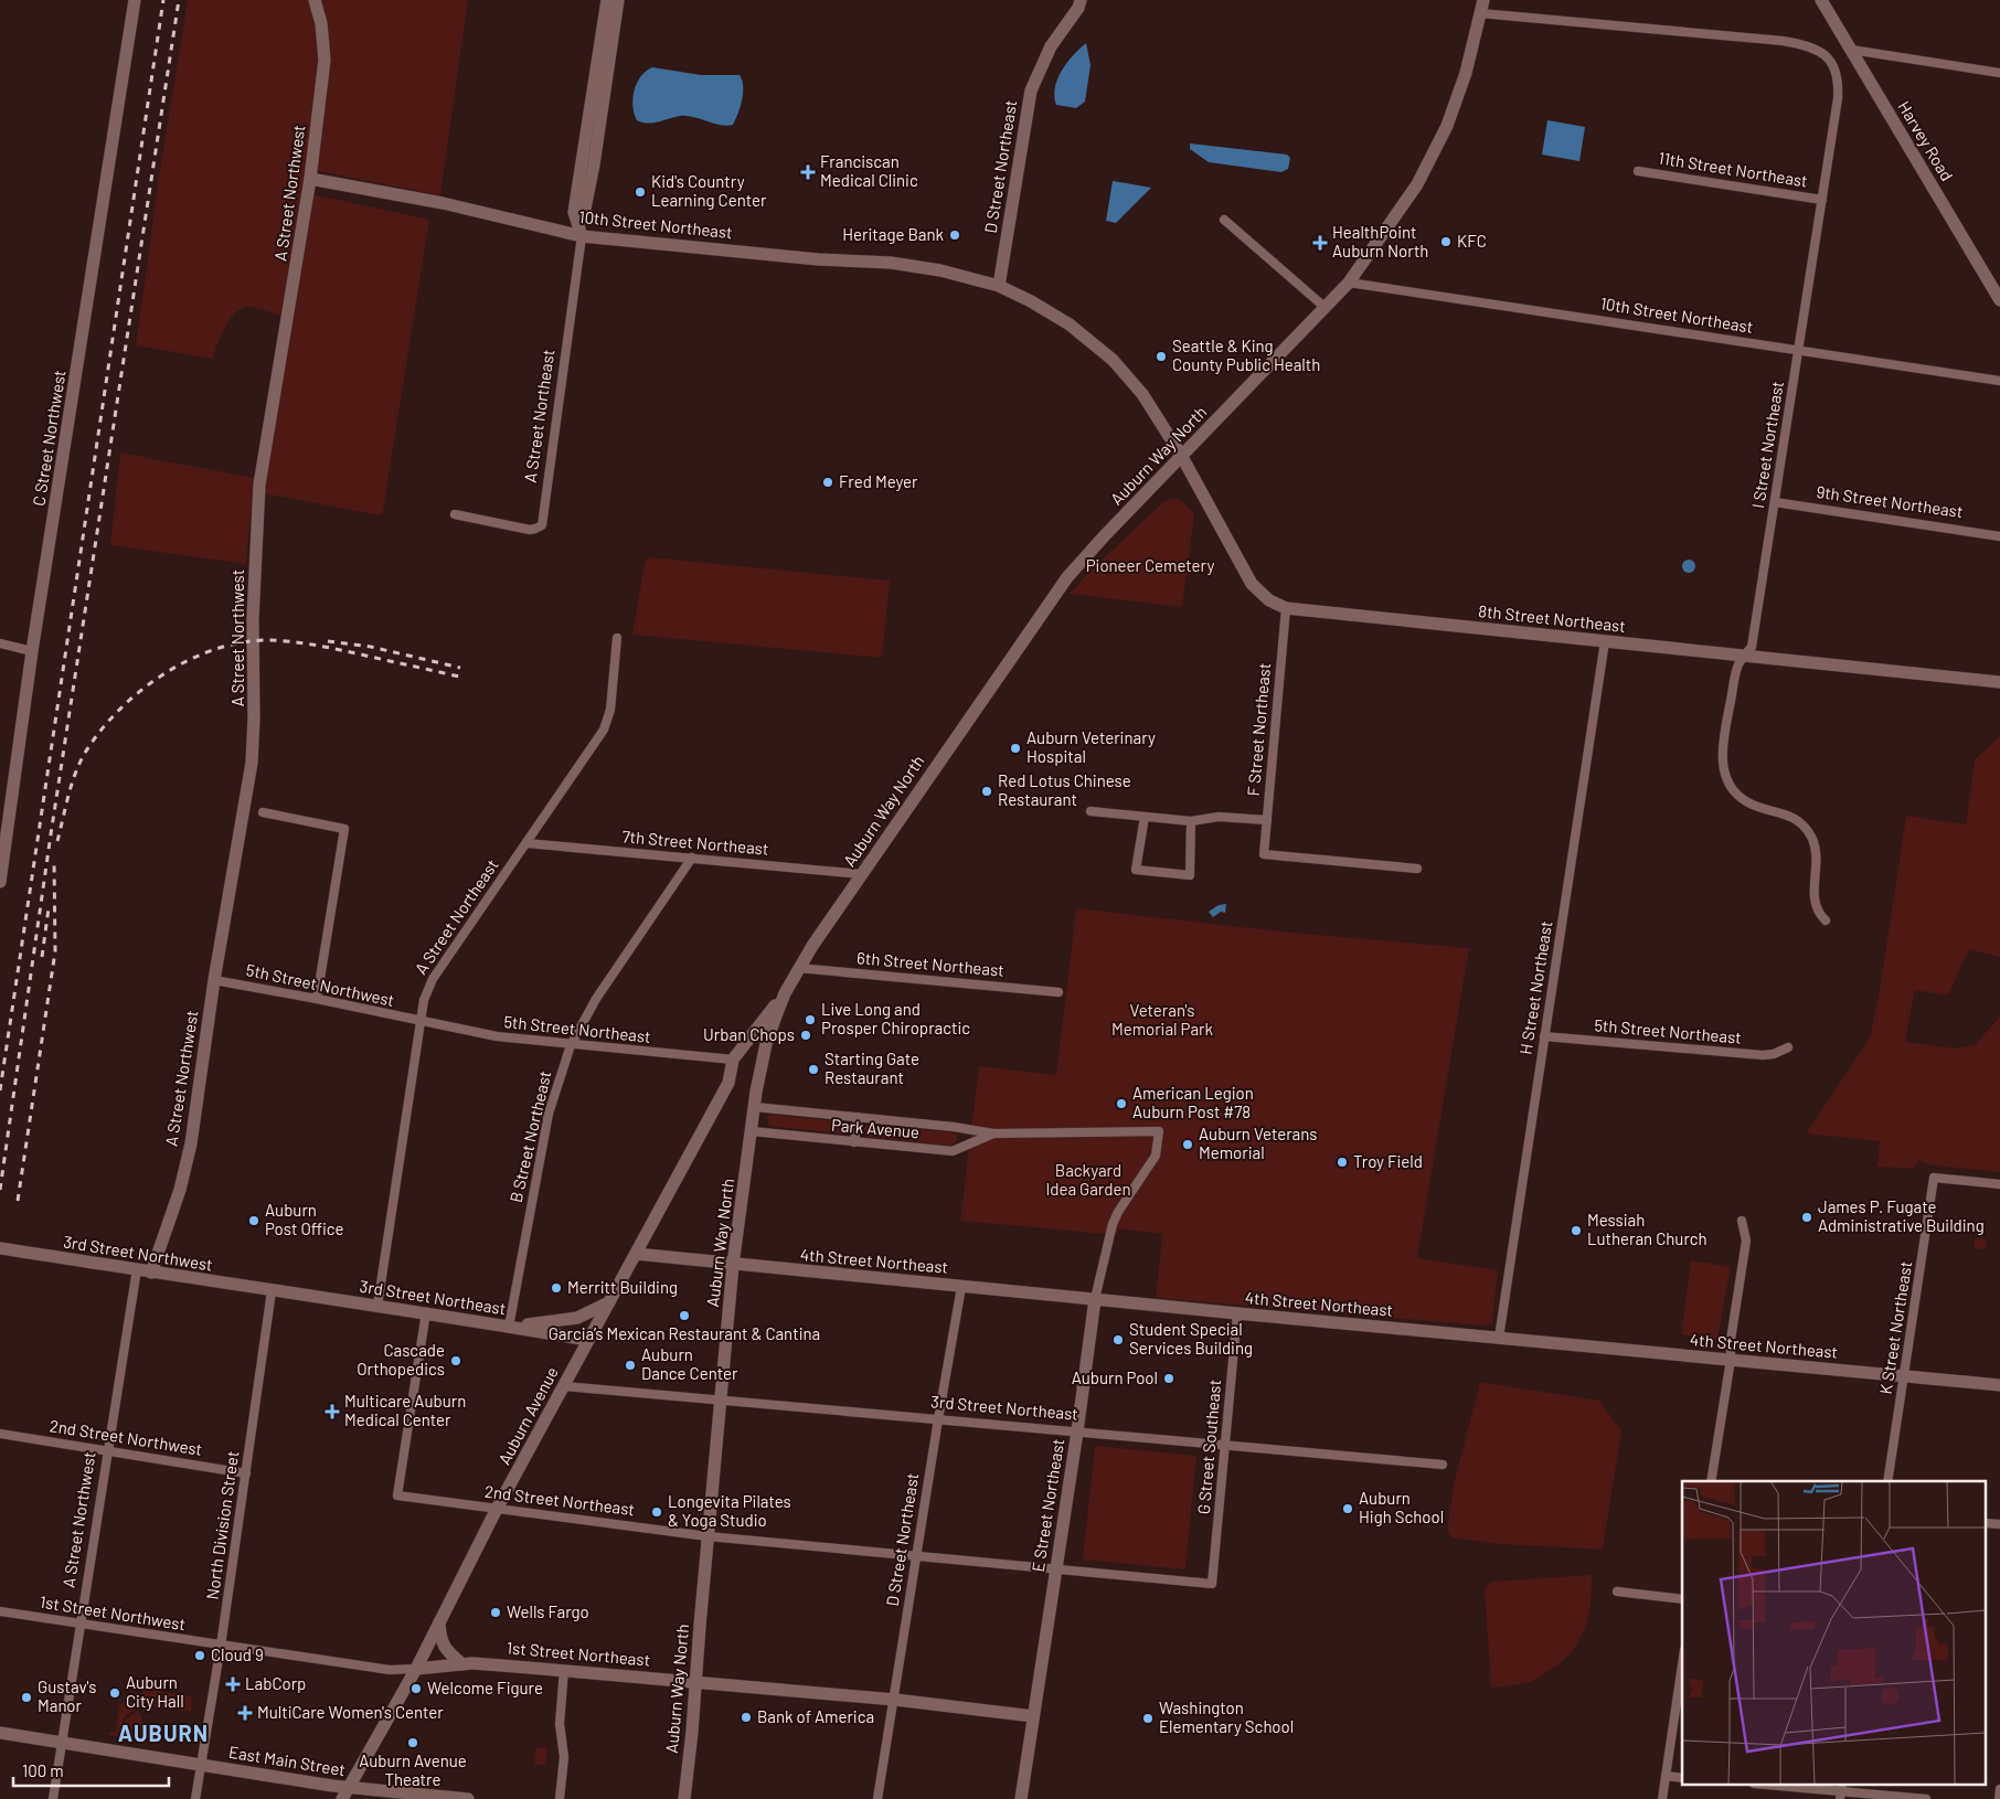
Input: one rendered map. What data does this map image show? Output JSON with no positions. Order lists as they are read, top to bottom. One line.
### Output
{"streets":{"street":["Harvey Road","D Street Northeast","11th Street Northeast","A Street Northwest","10th Street Northeast","A Street Northeast","C Street Northwest","I Street Northeast","Auburn Way North","9th Street Northeast","8th Street Northeast","F Street Northeast","7th Street Northeast","6th Street Northeast","5th Street Northwest","H Street Northeast","5th Street Northeast","Park Avenue","B Street Northeast","3rd Street Northwest","4th Street Northeast","3rd Street Northeast","K Street Northeast","Auburn Avenue","2nd Street Northwest","G Street Southeast","2nd Street Northeast","E Street Northeast","North Division Street","1st Street Northwest","1st Street Northeast","East Main Street"]},"crossings":[["D Street Northeast","10th Street Northeast"],["D Street Northeast","4th Street Northeast"],["D Street Northeast","3rd Street Northeast"],["D Street Northeast","2nd Street Northeast"],["D Street Northeast","1st Street Northeast"],["11th Street Northeast","I Street Northeast"],["A Street Northwest","10th Street Northeast"],["A Street Northwest","5th Street Northwest"],["A Street Northwest","3rd Street Northwest"],["A Street Northwest","2nd Street Northwest"],["A Street Northwest","1st Street Northwest"],["A Street Northwest","East Main Street"],["10th Street Northeast","A Street Northeast"],["10th Street Northeast","I Street Northeast"],["10th Street Northeast","Auburn Way North"],["A Street Northeast","7th Street Northeast"],["A Street Northeast","5th Street Northwest"],["A Street Northeast","5th Street Northeast"],["A Street Northeast","3rd Street Northeast"],["I Street Northeast","Auburn Way North"],["I Street Northeast","9th Street Northeast"],["I Street Northeast","8th Street Northeast"],["Auburn Way North","8th Street Northeast"],["Auburn Way North","7th Street Northeast"],["Auburn Way North","6th Street Northeast"],["Auburn Way North","Park Avenue"],["Auburn Way North","4th Street Northeast"],["Auburn Way North","3rd Street Northeast"],["Auburn Way North","2nd Street Northeast"],["Auburn Way North","1st Street Northeast"],["8th Street Northeast","F Street Northeast"],["8th Street Northeast","H Street Northeast"],["7th Street Northeast","B Street Northeast"],["5th Street Northwest","5th Street Northeast"],["H Street Northeast","5th Street Northeast"],["H Street Northeast","4th Street Northeast"],["5th Street Northeast","B Street Northeast"],["5th Street Northeast","Auburn Avenue"],["Park Avenue","E Street Northeast"],["B Street Northeast","3rd Street Northeast"],["3rd Street Northwest","3rd Street Northeast"],["3rd Street Northwest","North Division Street"],["4th Street Northeast","K Street Northeast"],["4th Street Northeast","Auburn Avenue"],["4th Street Northeast","G Street Southeast"],["4th Street Northeast","E Street Northeast"],["3rd Street Northeast","Auburn Avenue"],["3rd Street Northeast","G Street Southeast"],["3rd Street Northeast","2nd Street Northeast"],["3rd Street Northeast","E Street Northeast"],["3rd Street Northeast","North Division Street"],["Auburn Avenue","2nd Street Northeast"],["Auburn Avenue","1st Street Northeast"],["Auburn Avenue","East Main Street"],["2nd Street Northwest","North Division Street"],["G Street Southeast","2nd Street Northeast"],["2nd Street Northeast","E Street Northeast"],["E Street Northeast","1st Street Northeast"],["North Division Street","1st Street Northwest"],["North Division Street","1st Street Northeast"],["North Division Street","East Main Street"],["1st Street Northwest","1st Street Northeast"]],"districts":["AUBURN"],"parks":["Pioneer Cemetery","Veteran's Memorial Park","Backyard Idea Garden"],"places":{"health":["Franciscan Medical Clinic","HealthPoint Auburn North","Multicare Auburn Medical Center","LabCorp","MultiCare Women's Center"],"other":["Kid's Country Learning Center","Heritage Bank","KFC","Seattle & King County Public Health","Fred Meyer","Auburn Veterinary Hospital","Red Lotus Chinese Restaurant","Live Long and Prosper Chiropractic","Urban Chops","Starting Gate Restaurant","American Legion Auburn Post #78","Auburn Veterans Memorial","Troy Field","James P. Fugate Administrative Building","Auburn Post Office","Messiah Lutheran Church","Merritt Building","Garcia’s Mexican Restaurant & Cantina","Student Special Services Building","Cascade Orthopedics","Auburn Dance Center","Auburn Pool","Auburn High School","Longevita Pilates & Yoga Studio","Wells Fargo","Cloud 9","Welcome Figure","Auburn City Hall","Gustav's Manor","Bank of America","Washington Elementary School","Auburn Avenue Theatre"]},"scale_bar":"100 m"}
